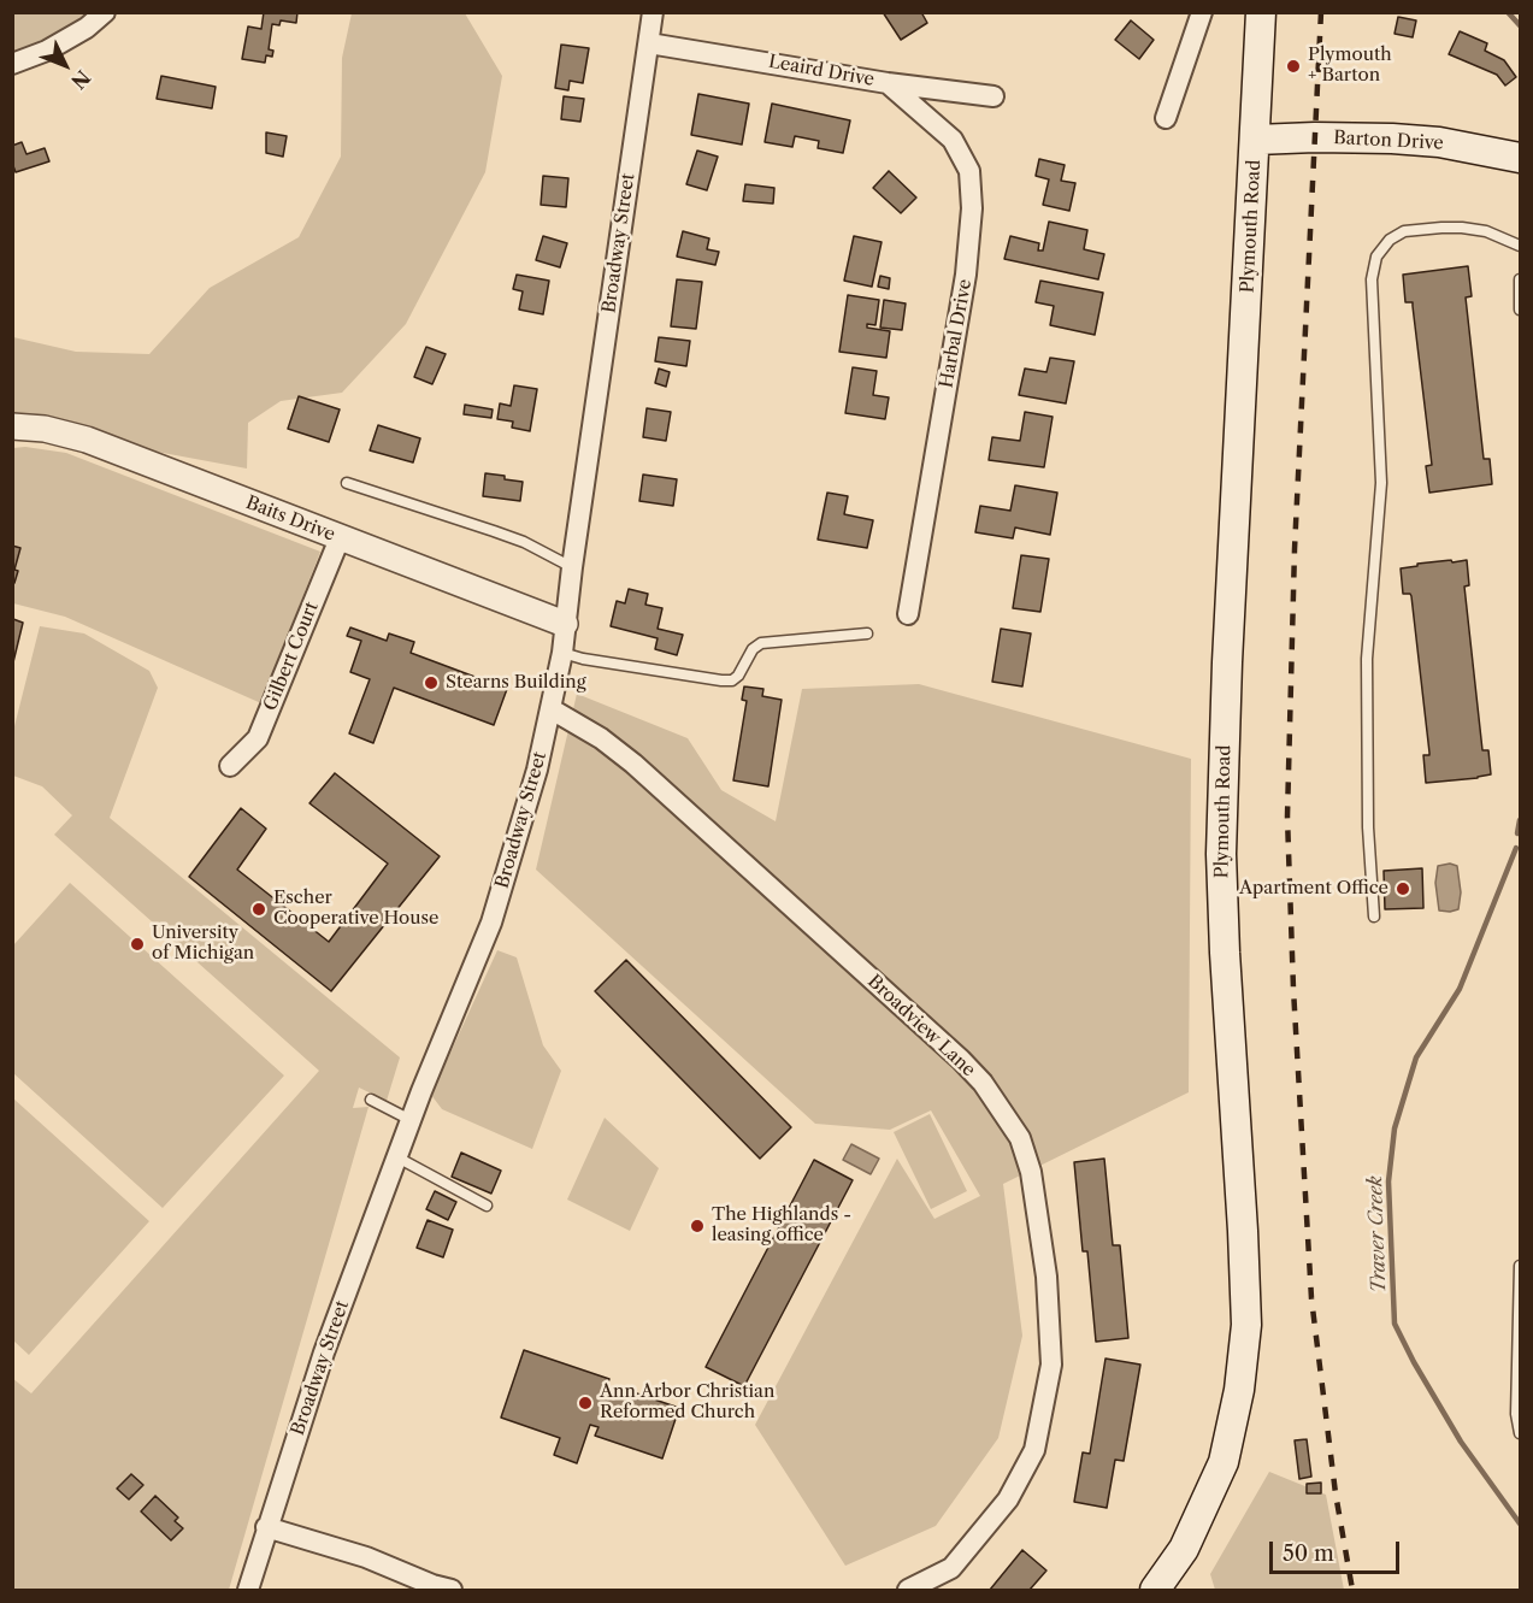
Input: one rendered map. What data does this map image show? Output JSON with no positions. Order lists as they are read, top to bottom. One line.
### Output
{"streets":{"main road":["Barton Drive","Plymouth Road"],"street":["Leaird Drive","Broadway Street","Harbal Drive","Baits Drive","Gilbert Court","Broadview Lane"]},"crossings":[["Leaird Drive","Broadway Street"],["Leaird Drive","Harbal Drive"],["Barton Drive","Plymouth Road"],["Broadway Street","Baits Drive"],["Broadway Street","Broadview Lane"],["Baits Drive","Gilbert Court"]],"water":["Traver Creek"],"places":["Plymouth + Barton","Stearns Building","Apartment Office","Escher Cooperative House","University of Michigan","The Highlands - leasing office","Ann Arbor Christian Reformed Church"],"scale_bar":"50 m","north":"bottom right"}
